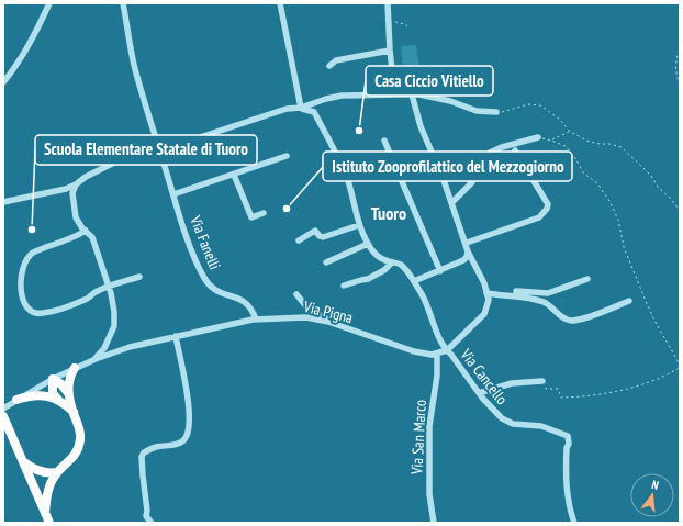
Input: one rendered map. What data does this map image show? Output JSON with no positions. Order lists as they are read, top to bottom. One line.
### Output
{"streets":{"street":["Via Fanelli","Via Pigna","Via Cancello","Via San Marco"]},"crossings":[["Via Fanelli","Via Pigna"],["Via Pigna","Via Cancello"],["Via Pigna","Via San Marco"]],"districts":["Tuoro"],"places":["Casa Ciccio Vitiello","Istituto Zooprofilattico del Mezzogiorno","Scuola Elementare Statale di Tuoro"],"north":"top"}
